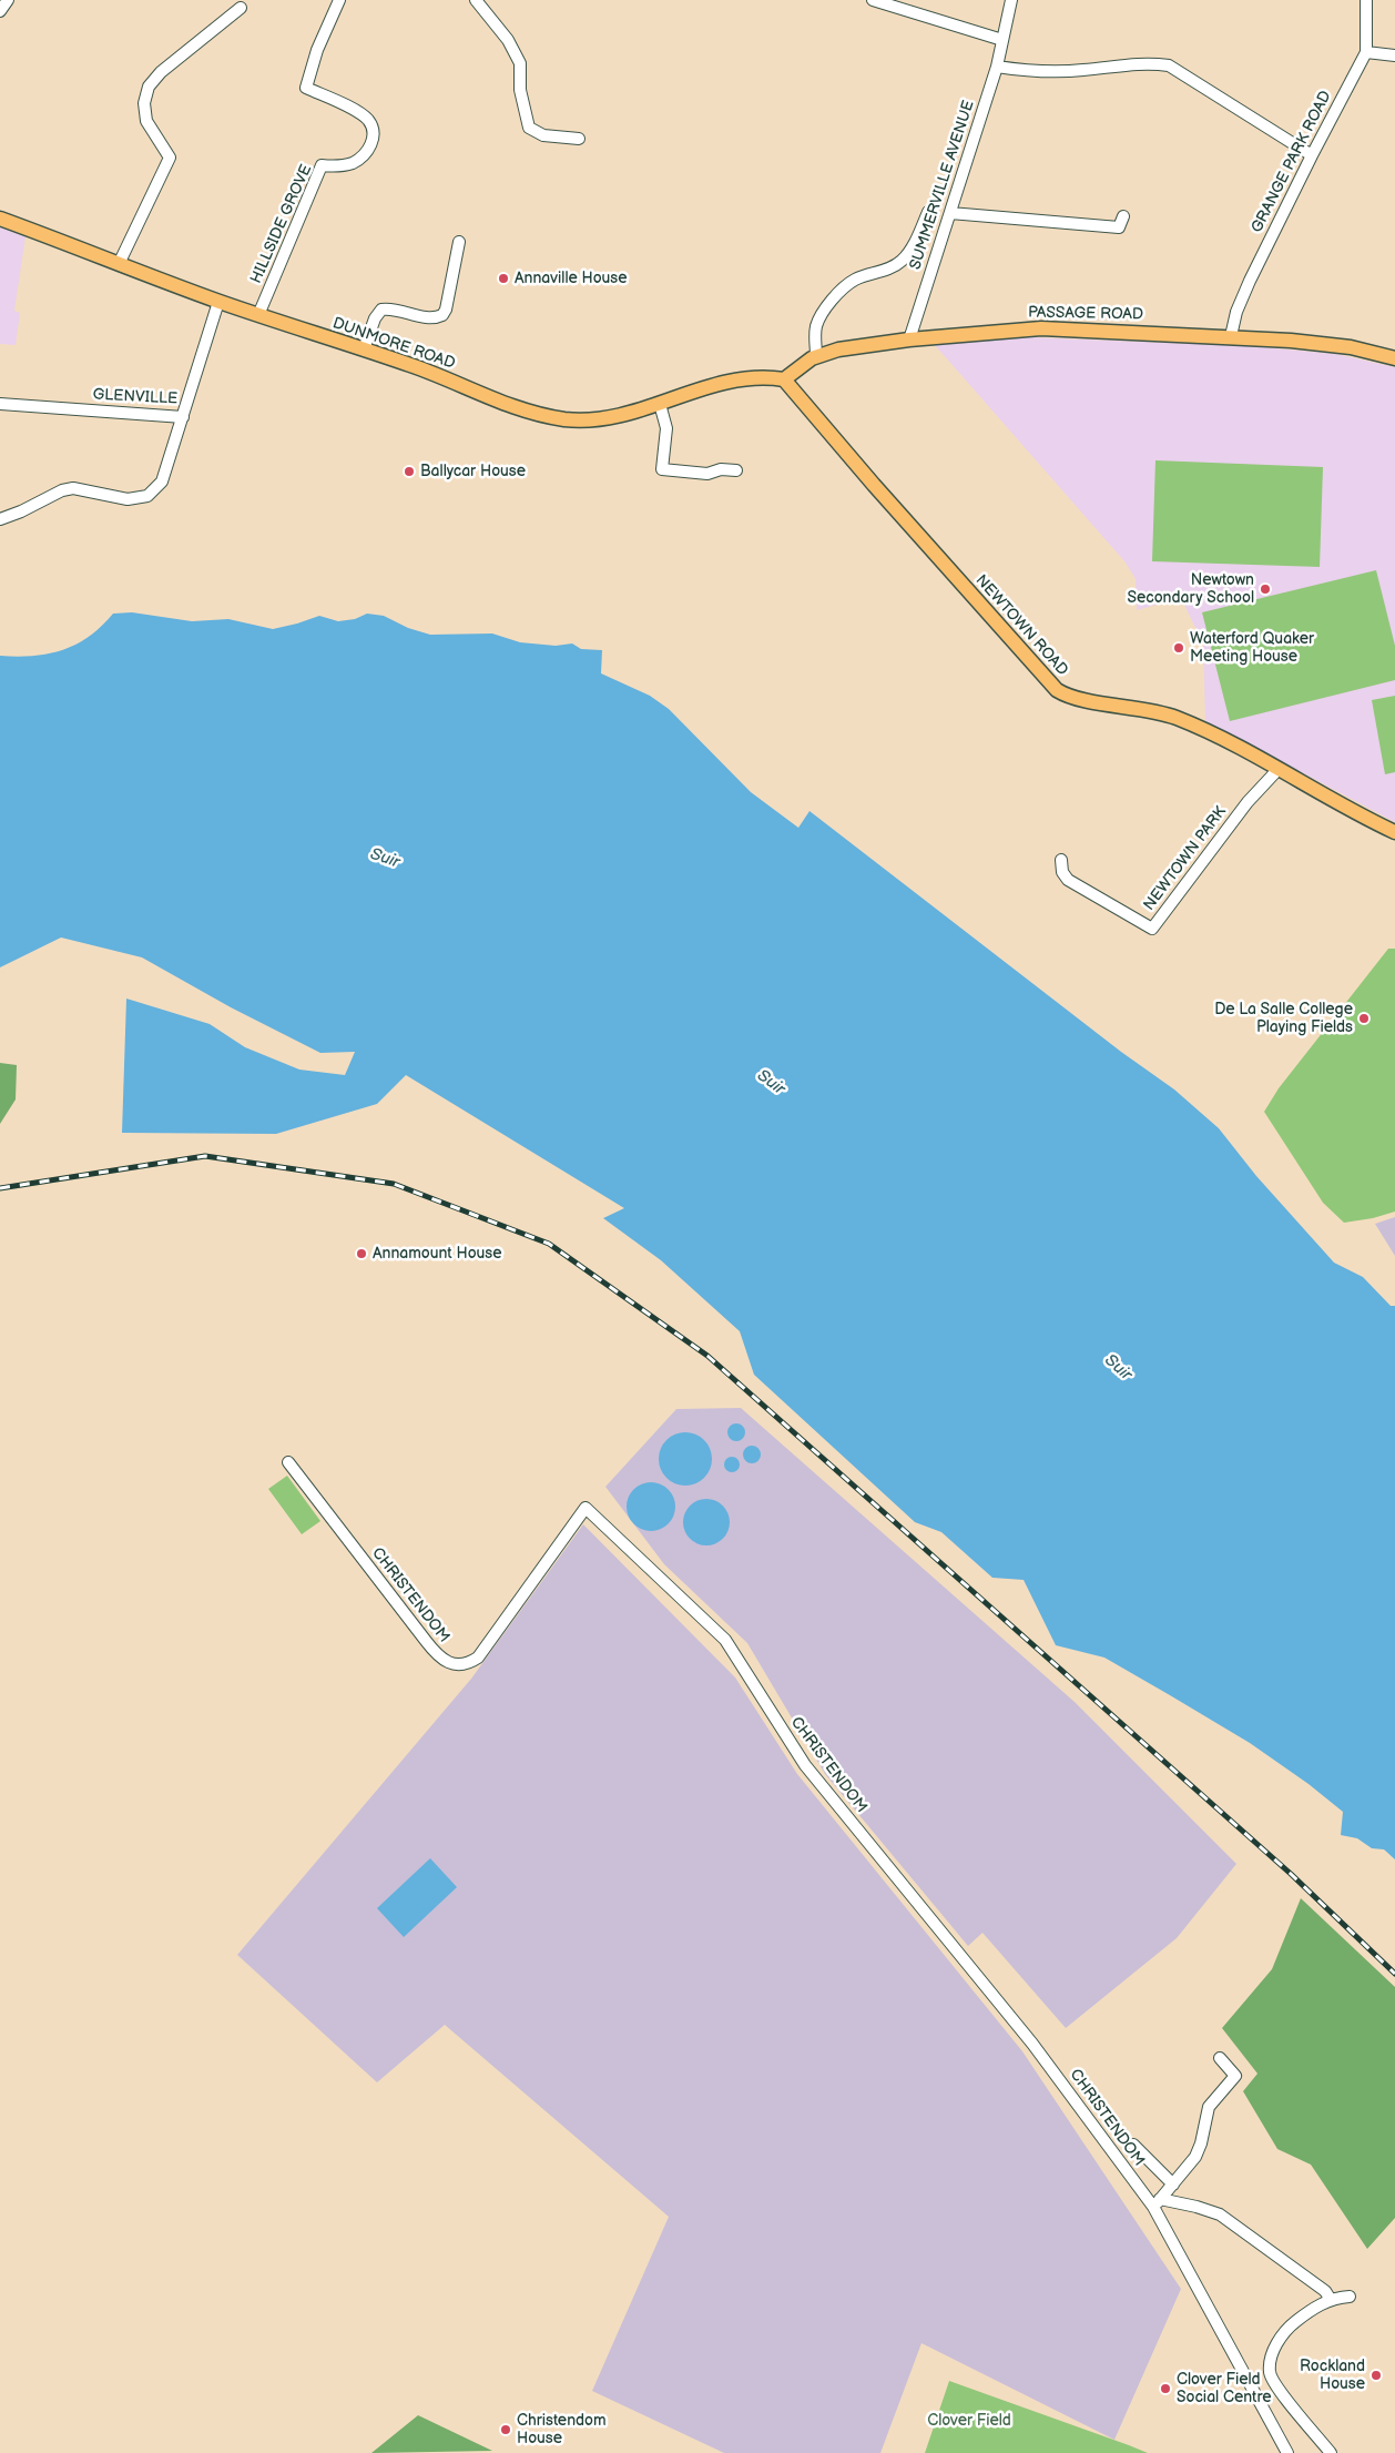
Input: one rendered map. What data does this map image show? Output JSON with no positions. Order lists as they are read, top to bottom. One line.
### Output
{"streets":{"main road":["PASSAGE ROAD","DUNMORE ROAD","NEWTOWN ROAD"],"street":["GRANGE PARK ROAD","SUMMERVILLE AVENUE","HILLSIDE GROVE","GLENVILLE","NEWTOWN PARK","CHRISTENDOM"]},"crossings":[["GRANGE PARK ROAD","PASSAGE ROAD"],["SUMMERVILLE AVENUE","PASSAGE ROAD"],["HILLSIDE GROVE","DUNMORE ROAD"],["PASSAGE ROAD","DUNMORE ROAD"],["PASSAGE ROAD","NEWTOWN ROAD"],["DUNMORE ROAD","GLENVILLE"],["DUNMORE ROAD","NEWTOWN ROAD"],["NEWTOWN ROAD","NEWTOWN PARK"]],"water":["Suir"],"parks":["Clover Field"],"places":["Annaville House","Ballycar House","Newtown Secondary School","Waterford Quaker Meeting House","De La Salle College Playing Fields","Annamount House","Rockland House","Clover Field Social Centre","Christendom House"]}
